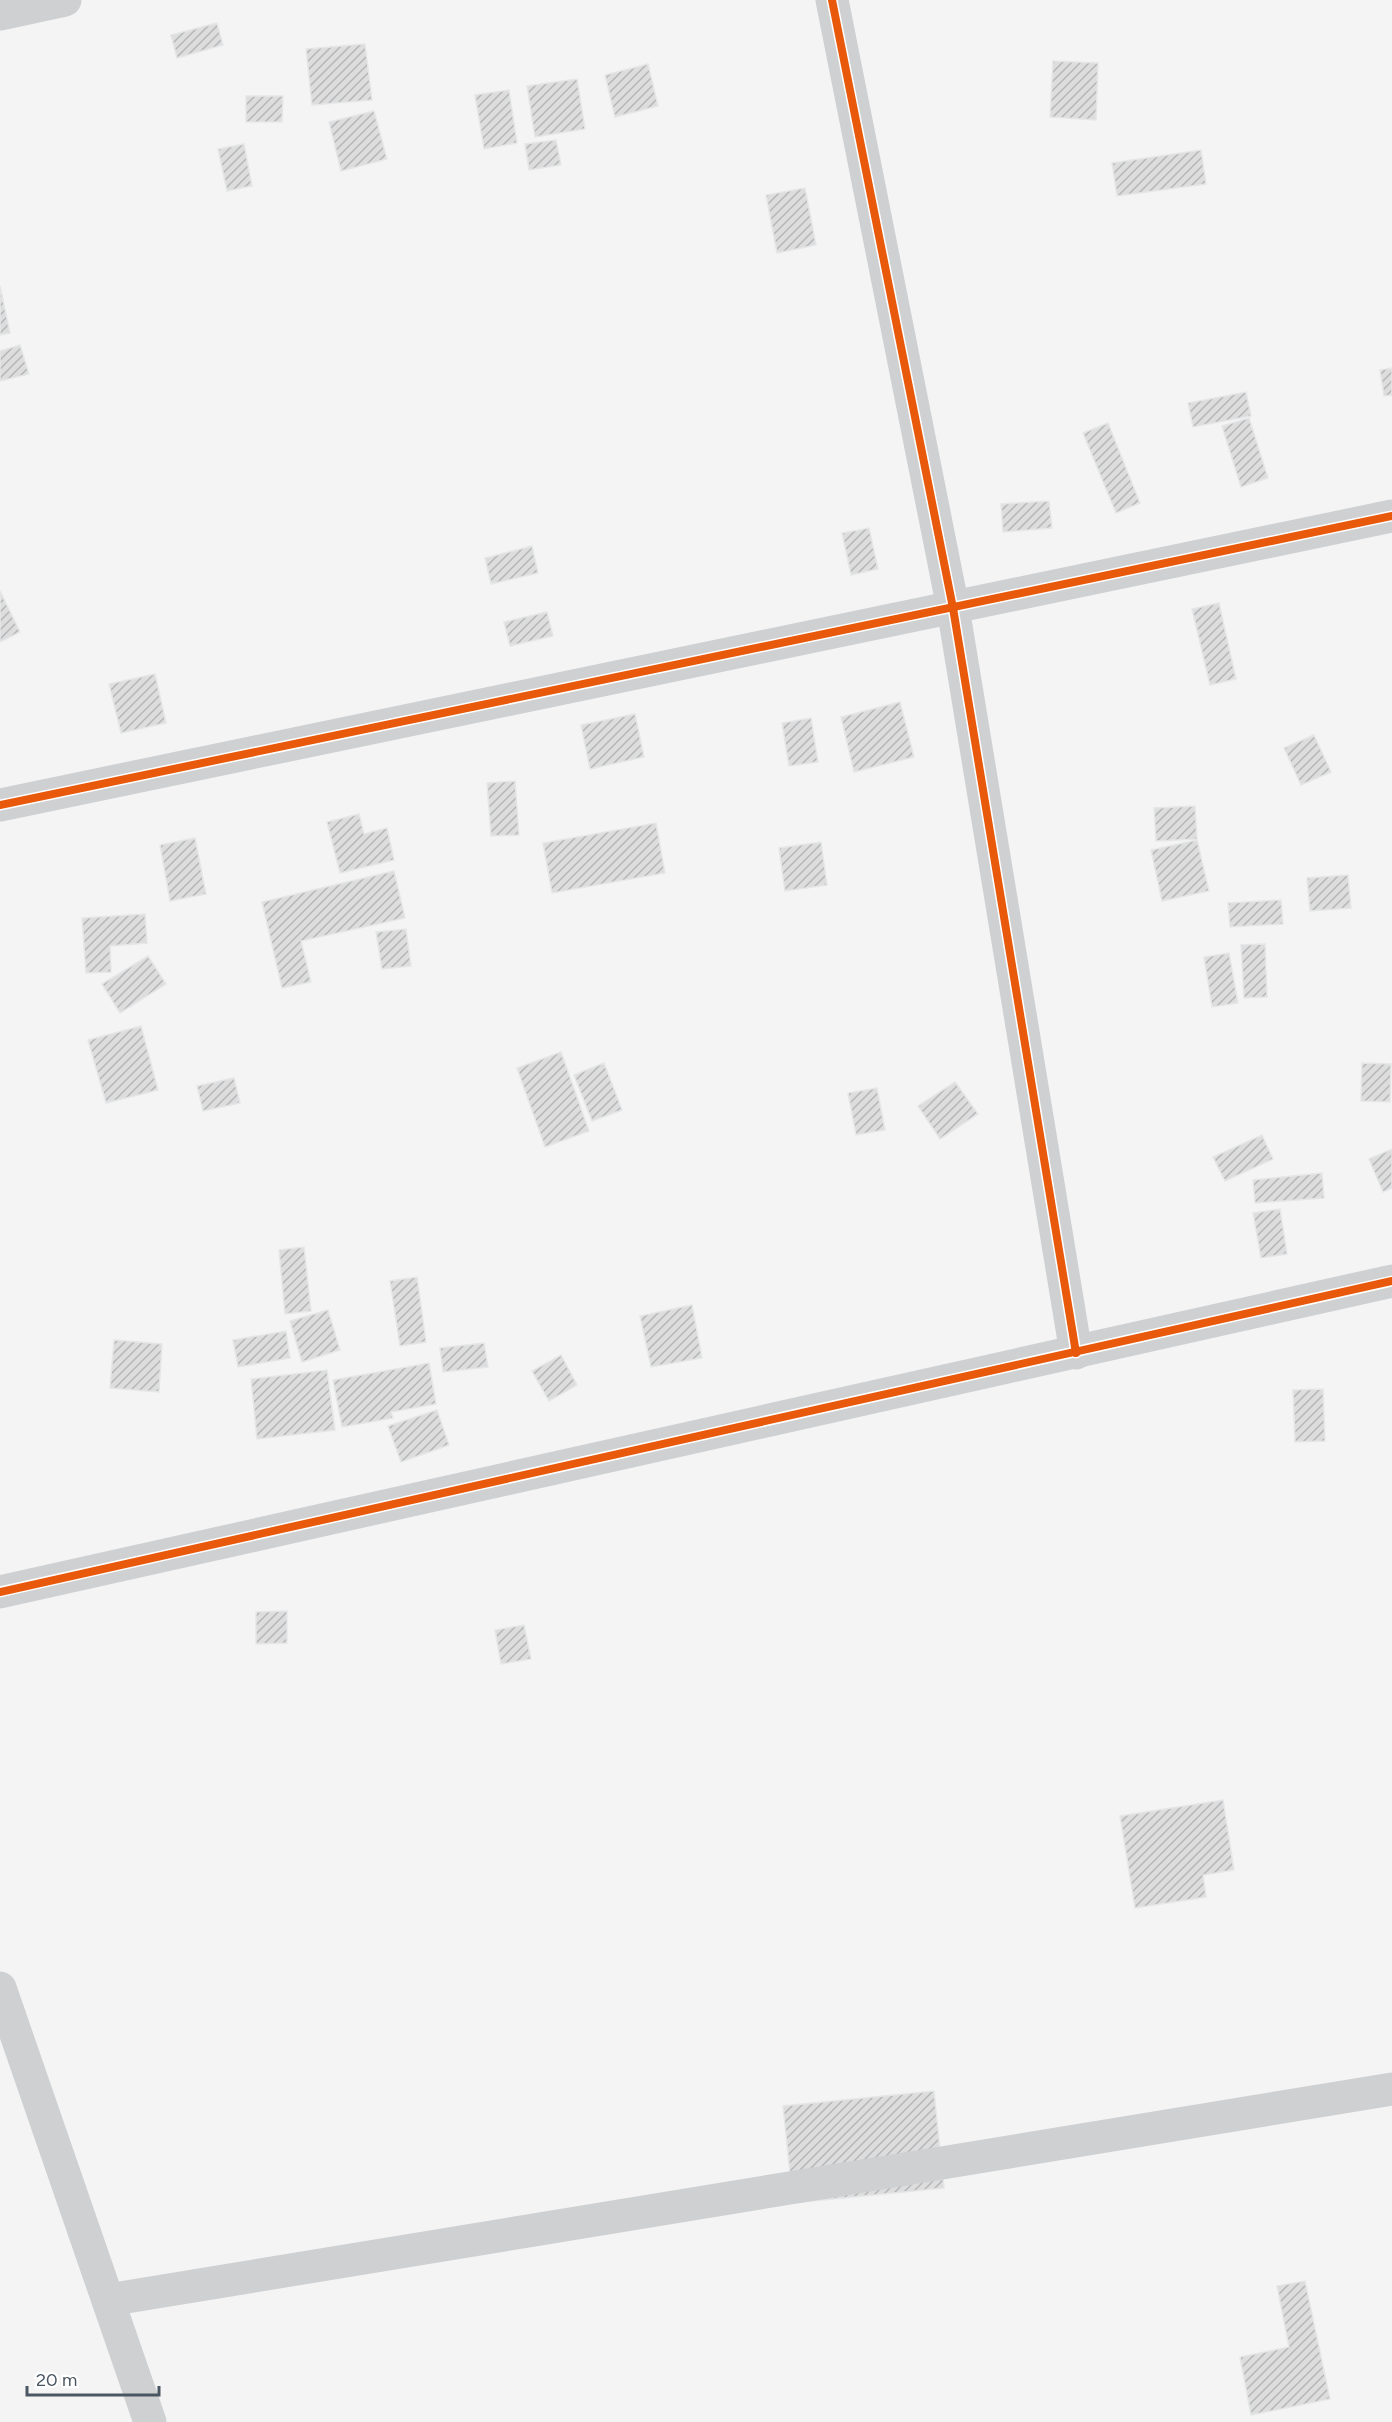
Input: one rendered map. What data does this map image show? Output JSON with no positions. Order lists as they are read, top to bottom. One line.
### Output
{"scale_bar":"20 m"}
